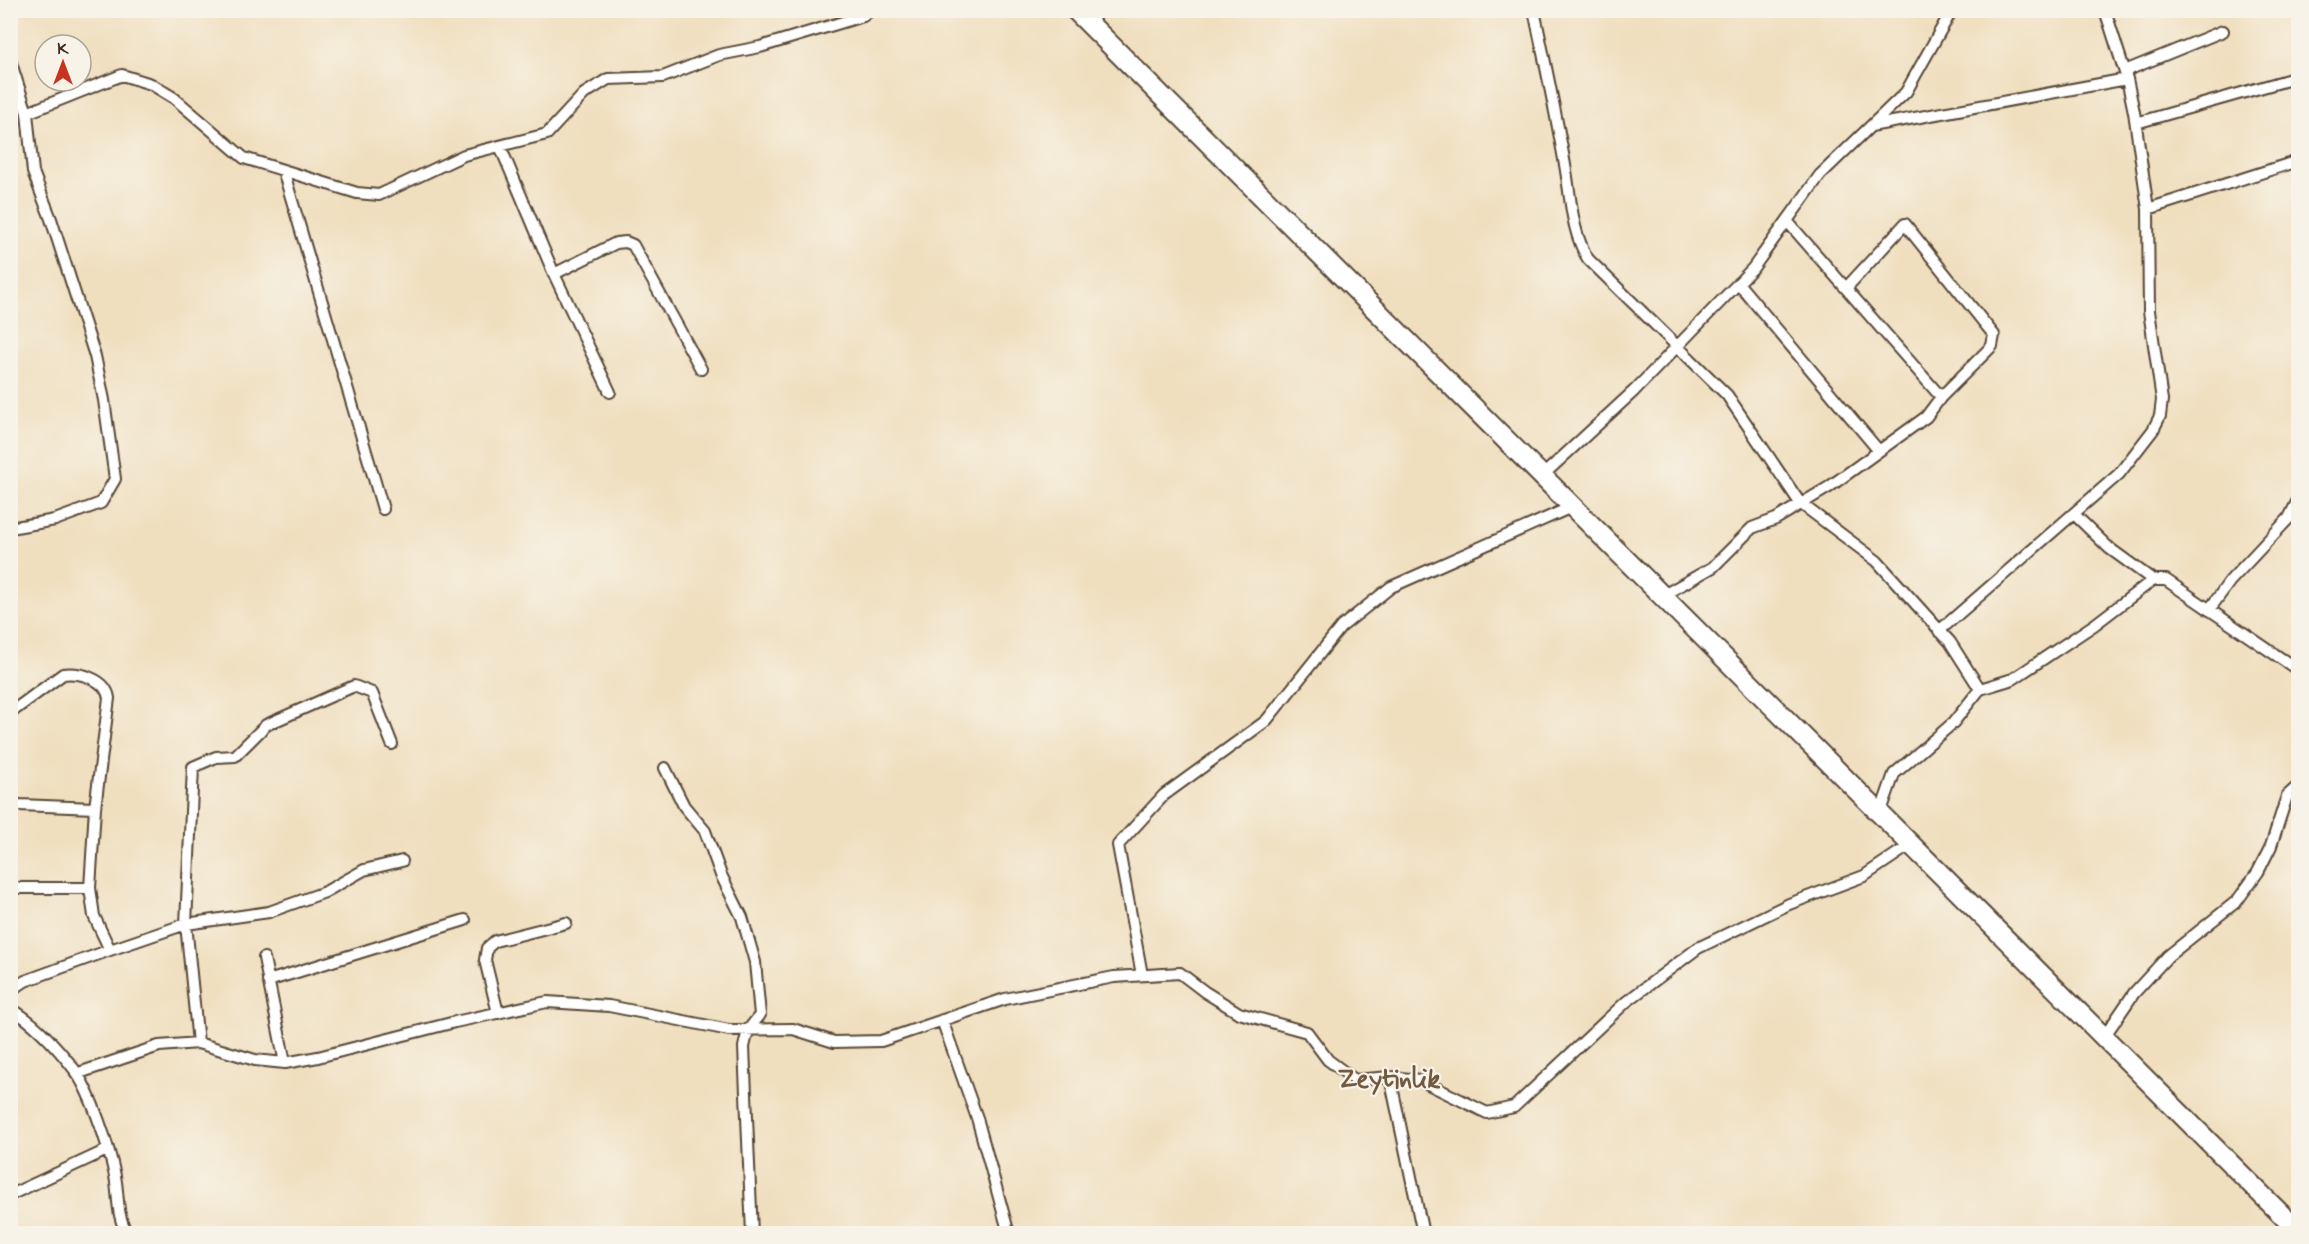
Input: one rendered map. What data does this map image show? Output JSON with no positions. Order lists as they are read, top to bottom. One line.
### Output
{"districts":["Zeytinlik"],"north":"top"}
